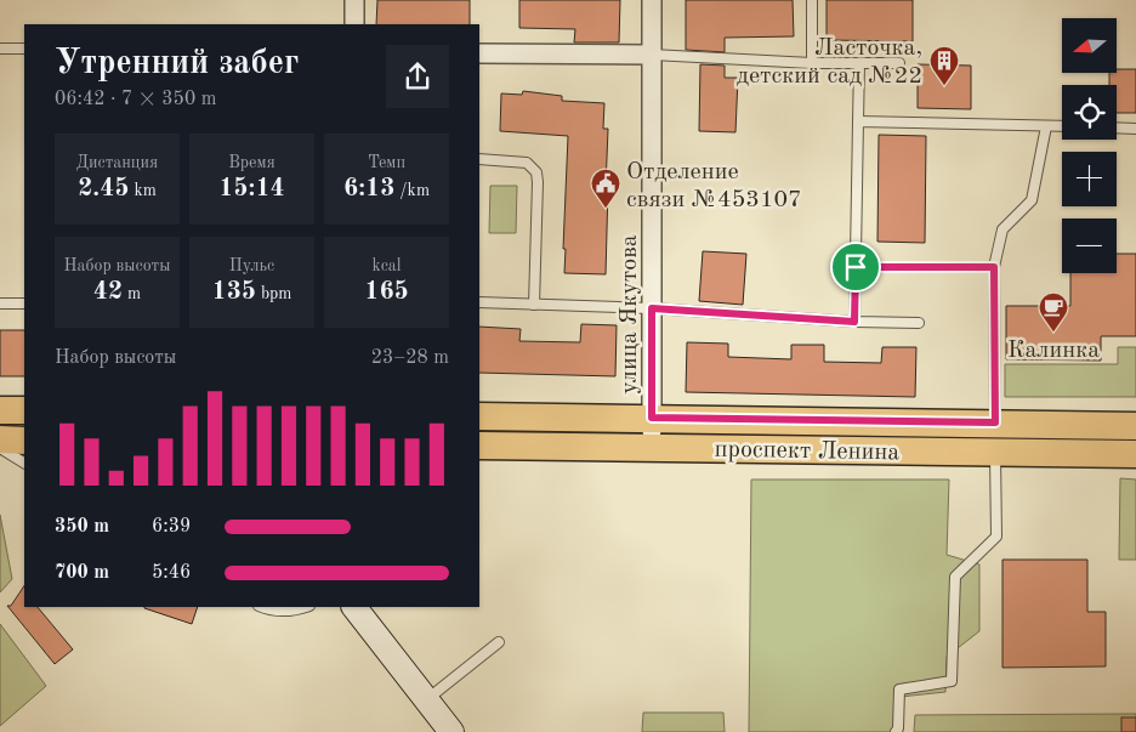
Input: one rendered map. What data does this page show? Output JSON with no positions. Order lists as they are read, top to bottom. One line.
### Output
{"streets":{"main road":["проспект Ленина"],"street":["улица Якутова"]},"crossings":[["улица Якутова","проспект Ленина"]],"places":{"building":["Ласточка, детский сад №22"],"public building":["Отделение связи №453107"],"cafe":["Калинка"]},"north":"left","page":{"map_buttons":["+","−"],"heading":["Утренний забег","06:42 · 7 × 350 m"],"stats":[["Дистанция","2.45 km"],["Время","15:14"],["Темп","6:13 /km"],["Набор высоты","42 m"],["Пульс","135 bpm"],["kcal","165"]],"chart":["Набор высоты","23–28 m"],"list":[{"name":"350 m","note":"6:39"},{"name":"700 m","note":"5:46"}]}}
